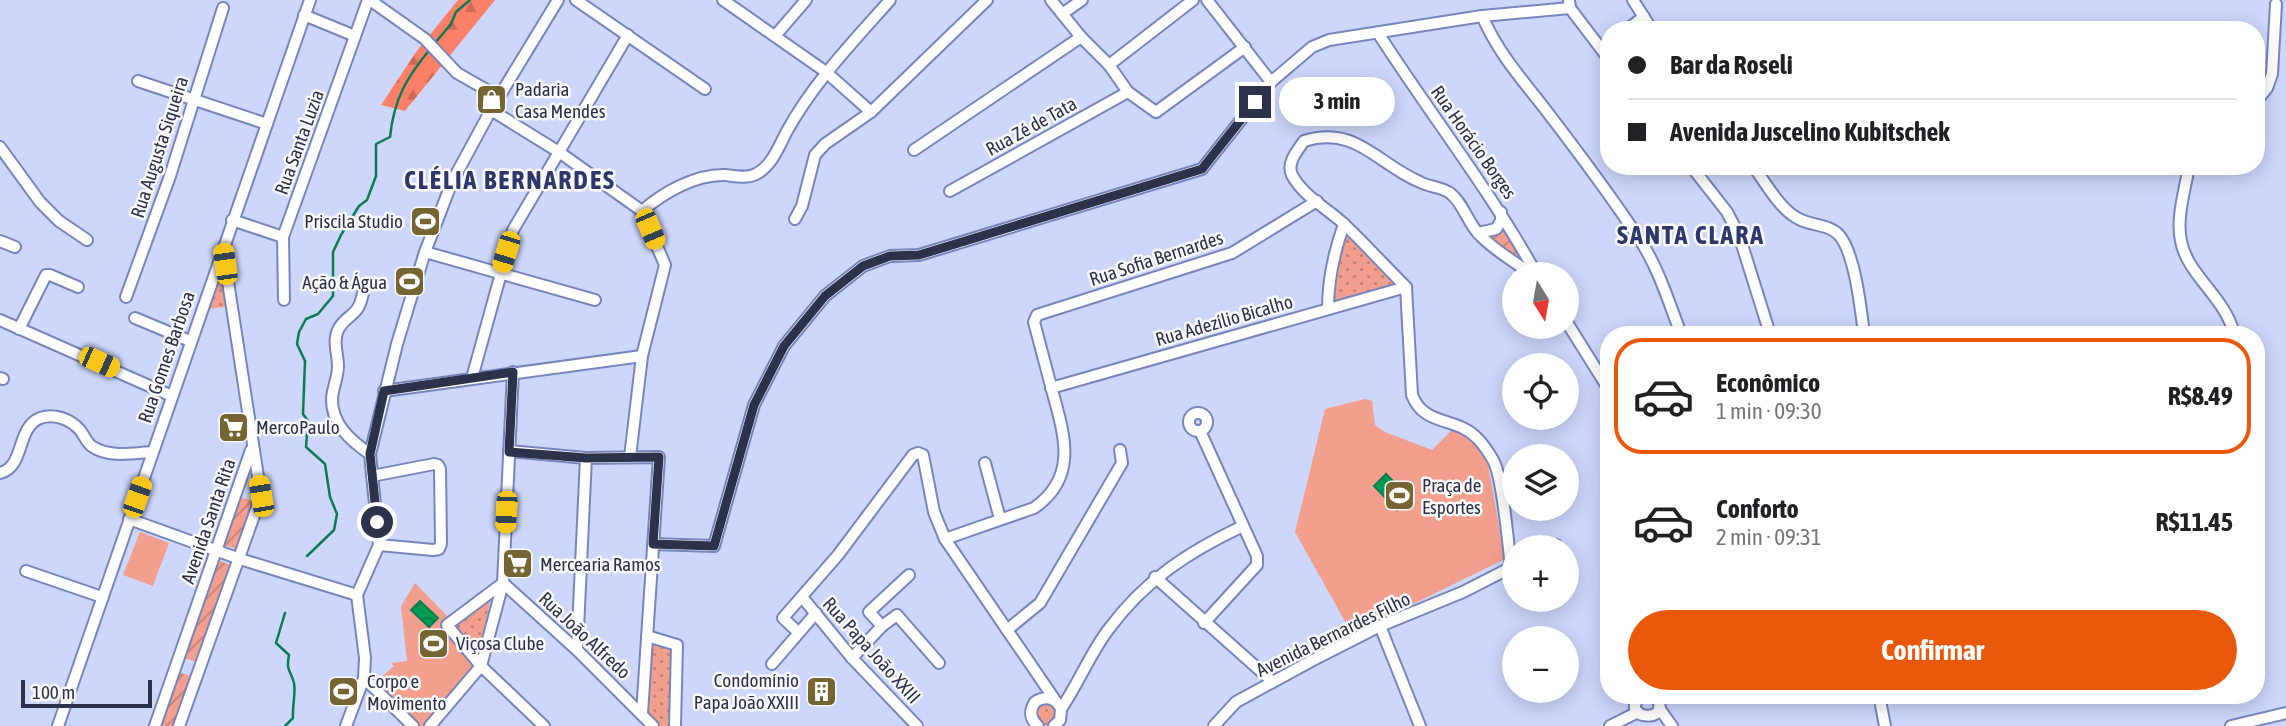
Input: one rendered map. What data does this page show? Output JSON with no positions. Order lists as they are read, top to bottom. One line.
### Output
{"streets":{"street":["Rua Zé de Tata","Rua Santa Luzia","Rua Horácio Borges","Rua Augusta Siqueira","Rua Sofia Bernardes","Rua Adezílio Bicalho","Rua Gomes Barbosa","Avenida Santa Rita","Avenida Bernardes Filho","Rua João Alfredo","Rua Papa João XXIII"]},"crossings":[["Rua Sofia Bernardes","Rua Adezílio Bicalho"]],"districts":["CLÉLIA BERNARDES","SANTA CLARA"],"places":{"shop":["Padaria Casa Mendes"],"sports":["Priscila Studio","Ação & Água","Praça de Esportes","Viçosa Clube","Corpo e Movimento"],"supermarket":["MercoPaulo","Mercearia Ramos"],"building":["Condomínio Papa João XXIII"]},"scale_bar":"100 m","north":"bottom","page":{"banner":["Bar da Roseli","Avenida Juscelino Kubitschek"],"bubble":"3 min","map_buttons":["+","−"],"list":[{"name":"Econômico","note":"1 min · 09:30","value":"R$8.49"},{"name":"Conforto","note":"2 min · 09:31","value":"R$11.45"}],"buttons":"Confirmar","scale":"100 m"}}
